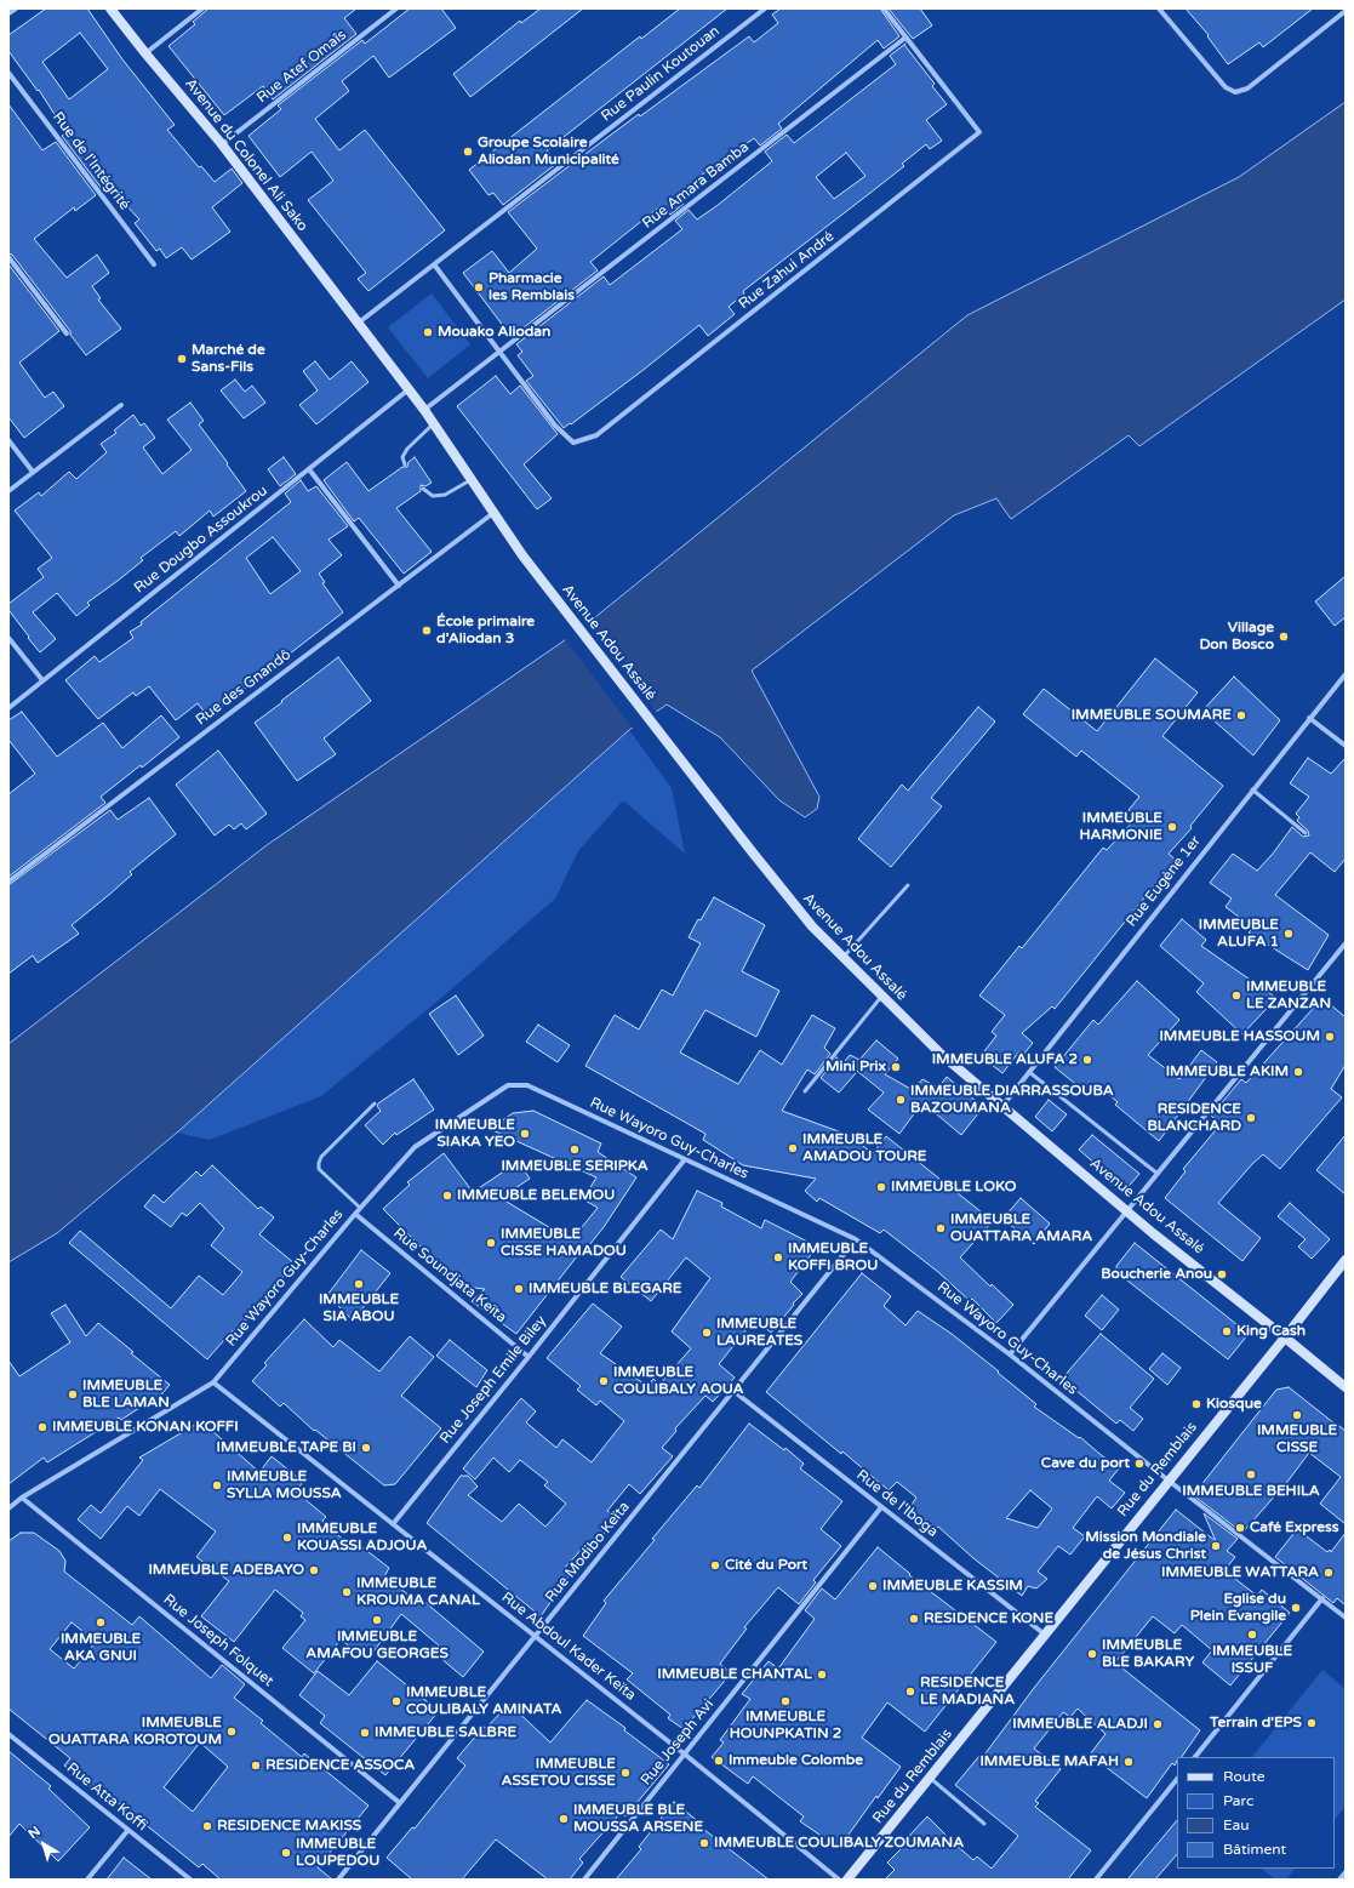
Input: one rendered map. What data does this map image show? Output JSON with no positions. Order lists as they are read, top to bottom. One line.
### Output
{"streets":{"street":["Rue Atef Omaîs","Rue Paulin Koutouan","Avenue du Colonel Ali Sako","Rue de l'Intégrité","Rue Amara Bamba","Rue Zahui André","Rue Dougbo Assoukrou","Avenue Adou Assalé","Rue des Gnandô","Rue Eugène 1er","Rue Wayoro Guy-Charles","Rue Soundjata Keïta","Rue Joseph Emile Biley","Rue du Remblais","Rue de l'Iboga","Rue Modibo Keïta","Rue Joseph Folquet","Rue Abdoul Kader Keïta","Rue Joseph Avi","Rue Atta Koffi"]},"crossings":[["Rue Atef Omaîs","Avenue du Colonel Ali Sako"],["Rue Paulin Koutouan","Avenue du Colonel Ali Sako"],["Avenue du Colonel Ali Sako","Rue Dougbo Assoukrou"],["Avenue du Colonel Ali Sako","Avenue Adou Assalé"],["Rue Amara Bamba","Rue Zahui André"],["Rue Amara Bamba","Avenue Adou Assalé"],["Rue Dougbo Assoukrou","Avenue Adou Assalé"],["Avenue Adou Assalé","Rue des Gnandô"],["Avenue Adou Assalé","Rue Eugène 1er"],["Avenue Adou Assalé","Rue du Remblais"],["Rue Wayoro Guy-Charles","Rue Soundjata Keïta"],["Rue Wayoro Guy-Charles","Rue Joseph Emile Biley"],["Rue Wayoro Guy-Charles","Rue du Remblais"],["Rue Wayoro Guy-Charles","Rue Modibo Keïta"],["Rue Wayoro Guy-Charles","Rue Joseph Folquet"],["Rue Wayoro Guy-Charles","Rue Abdoul Kader Keïta"],["Rue Soundjata Keïta","Rue Joseph Emile Biley"],["Rue Joseph Emile Biley","Rue Abdoul Kader Keïta"],["Rue du Remblais","Rue de l'Iboga"],["Rue de l'Iboga","Rue Modibo Keïta"],["Rue de l'Iboga","Rue Joseph Avi"],["Rue Modibo Keïta","Rue Joseph Folquet"],["Rue Modibo Keïta","Rue Abdoul Kader Keïta"],["Rue Abdoul Kader Keïta","Rue Joseph Avi"]],"places":["Groupe Scolaire Aliodan Municipalité","Pharmacie les Remblais","Mouako Aliodan","Marché de Sans-Fils","École primaire d’Aliodan 3","Village Don Bosco","IMMEUBLE SOUMARE","IMMEUBLE HARMONIE","IMMEUBLE ALUFA 1","IMMEUBLE LE ZANZAN","IMMEUBLE HASSOUM","IMMEUBLE ALUFA 2","Mini Prix","IMMEUBLE AKIM","IMMEUBLE DIARRASSOUBA BAZOUMANA","RESIDENCE BLANCHARD","IMMEUBLE SIAKA YEO","IMMEUBLE AMADOU TOURE","IMMEUBLE SERIPKA","IMMEUBLE LOKO","IMMEUBLE BELEMOU","IMMEUBLE OUATTARA AMARA","IMMEUBLE CISSE HAMADOU","IMMEUBLE KOFFI BROU","Boucherie Anou","IMMEUBLE SIA ABOU","IMMEUBLE BLEGARE","King Cash","IMMEUBLE LAUREATES","IMMEUBLE COULIBALY AOUA","IMMEUBLE BLE LAMAN","Kiosque","IMMEUBLE CISSE","IMMEUBLE KONAN KOFFI","IMMEUBLE TAPE BI","Cave du port","IMMEUBLE BEHILA","IMMEUBLE SYLLA MOUSSA","Café Express","IMMEUBLE KOUASSI ADJOUA","Mission Mondiale de Jésus Christ","Cité du Port","IMMEUBLE ADEBAYO","IMMEUBLE WATTARA","IMMEUBLE KASSIM","IMMEUBLE KROUMA CANAL","Eglise du Plein Evangile","RESIDENCE KONE","IMMEUBLE AMAFOU GEORGES","IMMEUBLE AKA GNUI","IMMEUBLE ISSUF","IMMEUBLE BLE BAKARY","IMMEUBLE CHANTAL","RESIDENCE LE MADIANA","IMMEUBLE COULIBALY AMINATA","IMMEUBLE HOUNPKATIN 2","Terrain d'EPS","IMMEUBLE ALADJI","IMMEUBLE OUATTARA KOROTOUM","IMMEUBLE SALBRE","Immeuble Colombe","IMMEUBLE MAFAH","RESIDENCE ASSOCA","IMMEUBLE ASSETOU CISSE","IMMEUBLE BLE MOUSSA ARSENE","RESIDENCE MAKISS","IMMEUBLE COULIBALY ZOUMANA","IMMEUBLE LOUPEDOU"],"legend":["Route","Parc","Eau","Bâtiment"],"north":"top left"}
